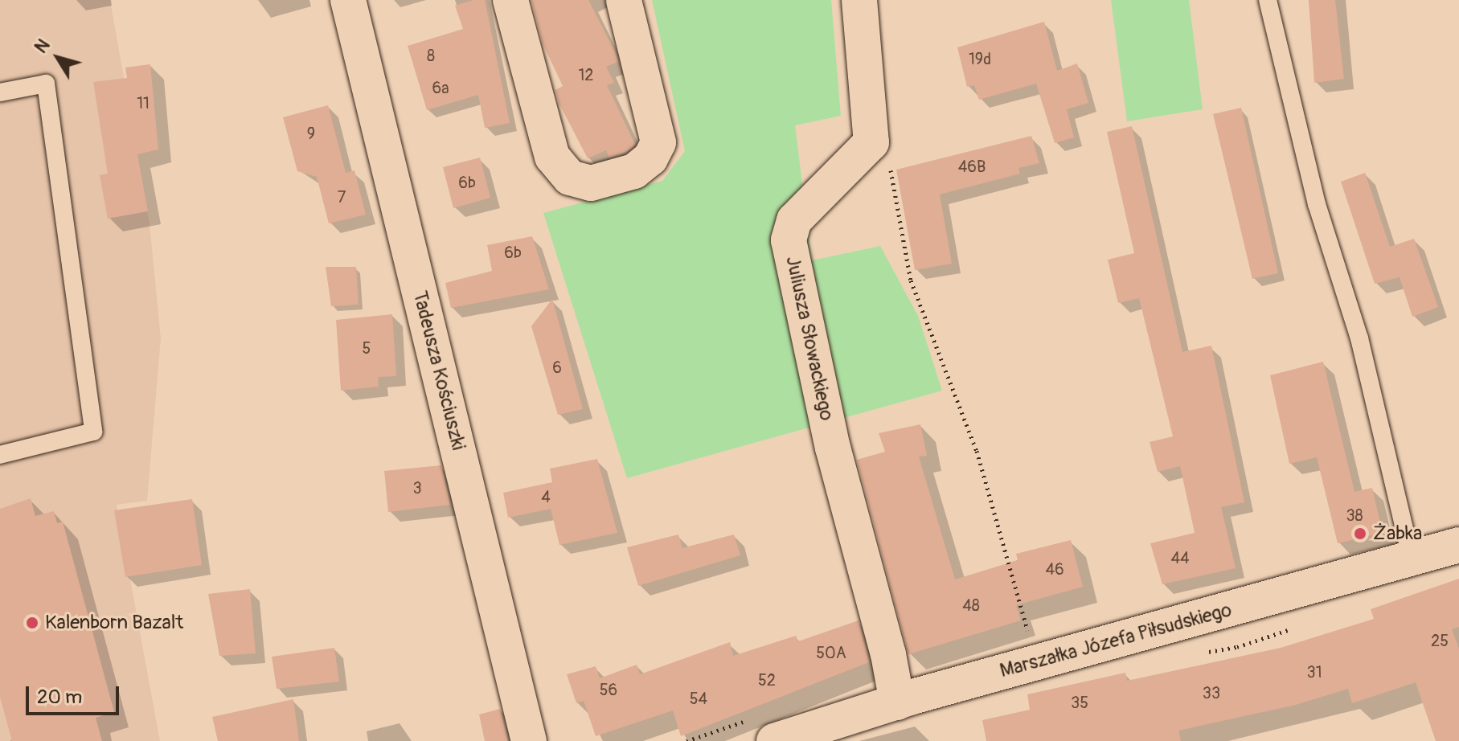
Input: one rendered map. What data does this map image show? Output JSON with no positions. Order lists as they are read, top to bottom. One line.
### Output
{"streets":{"street":["Juliusza Słowackiego","Tadeusza Kościuszki","Marszałka Józefa Piłsudskiego"]},"crossings":[["Juliusza Słowackiego","Marszałka Józefa Piłsudskiego"]],"places":["Żabka","Kalenborn Bazalt"],"house_numbers":["8","19d","12","6a","11","9","46B","6b","7","6b","5","6","3","4","38","44","46","48","25","50A","31","52","56","33","54","35"],"scale_bar":"20 m","north":"top left"}
